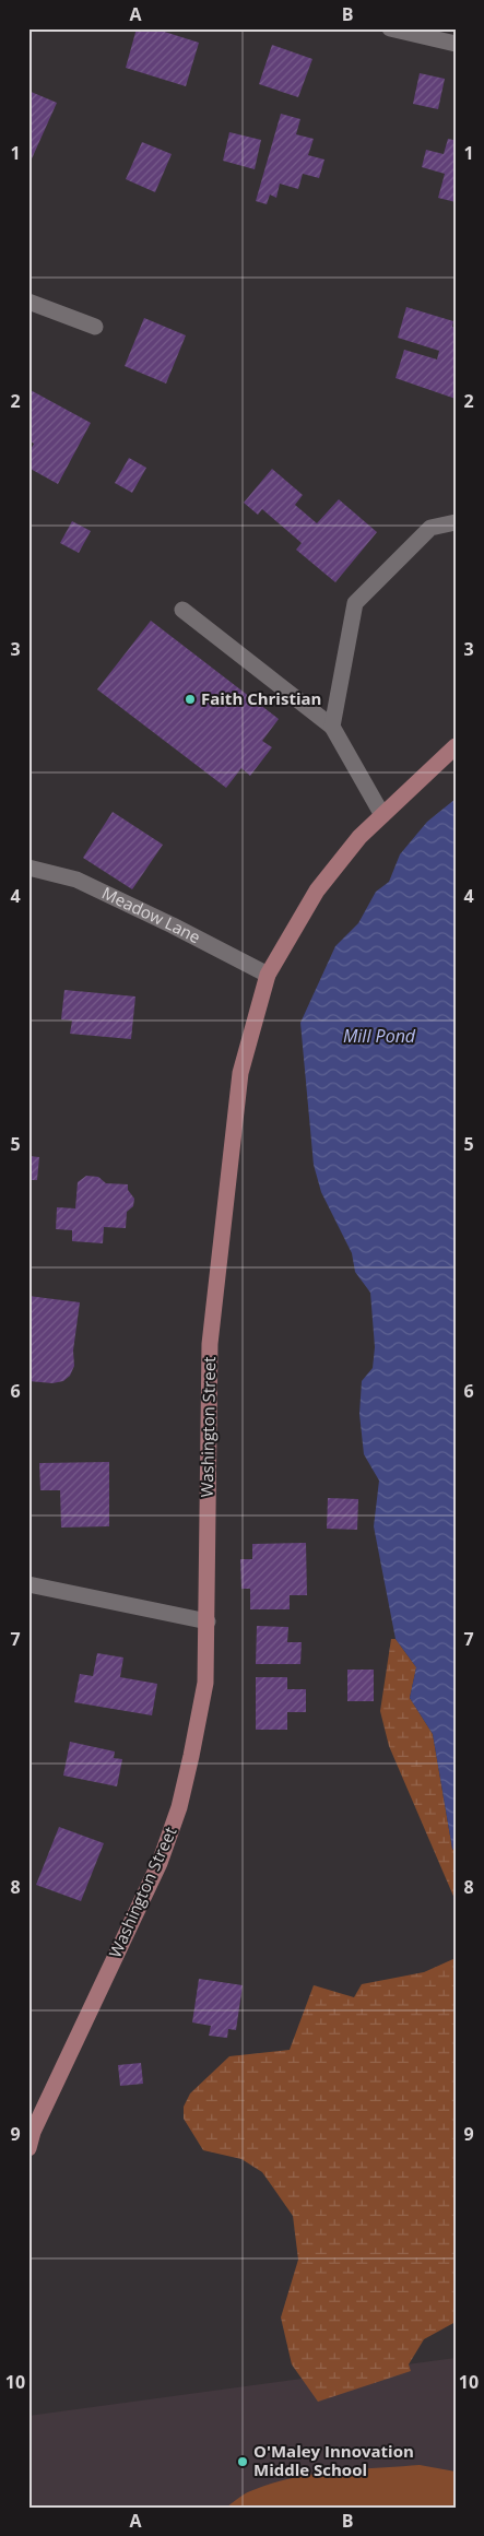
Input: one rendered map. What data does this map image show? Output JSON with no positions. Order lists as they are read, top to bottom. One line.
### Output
{"streets":{"main road":["Washington Street"],"street":["Meadow Lane"]},"crossings":[["Meadow Lane","Washington Street"]],"water":["Mill Pond"],"places":["Faith Christian","O'Maley Innovation Middle School"],"grid":{"columns":["A","B"],"rows":["1","2","3","4","5","6","7","8","9","10"]}}
